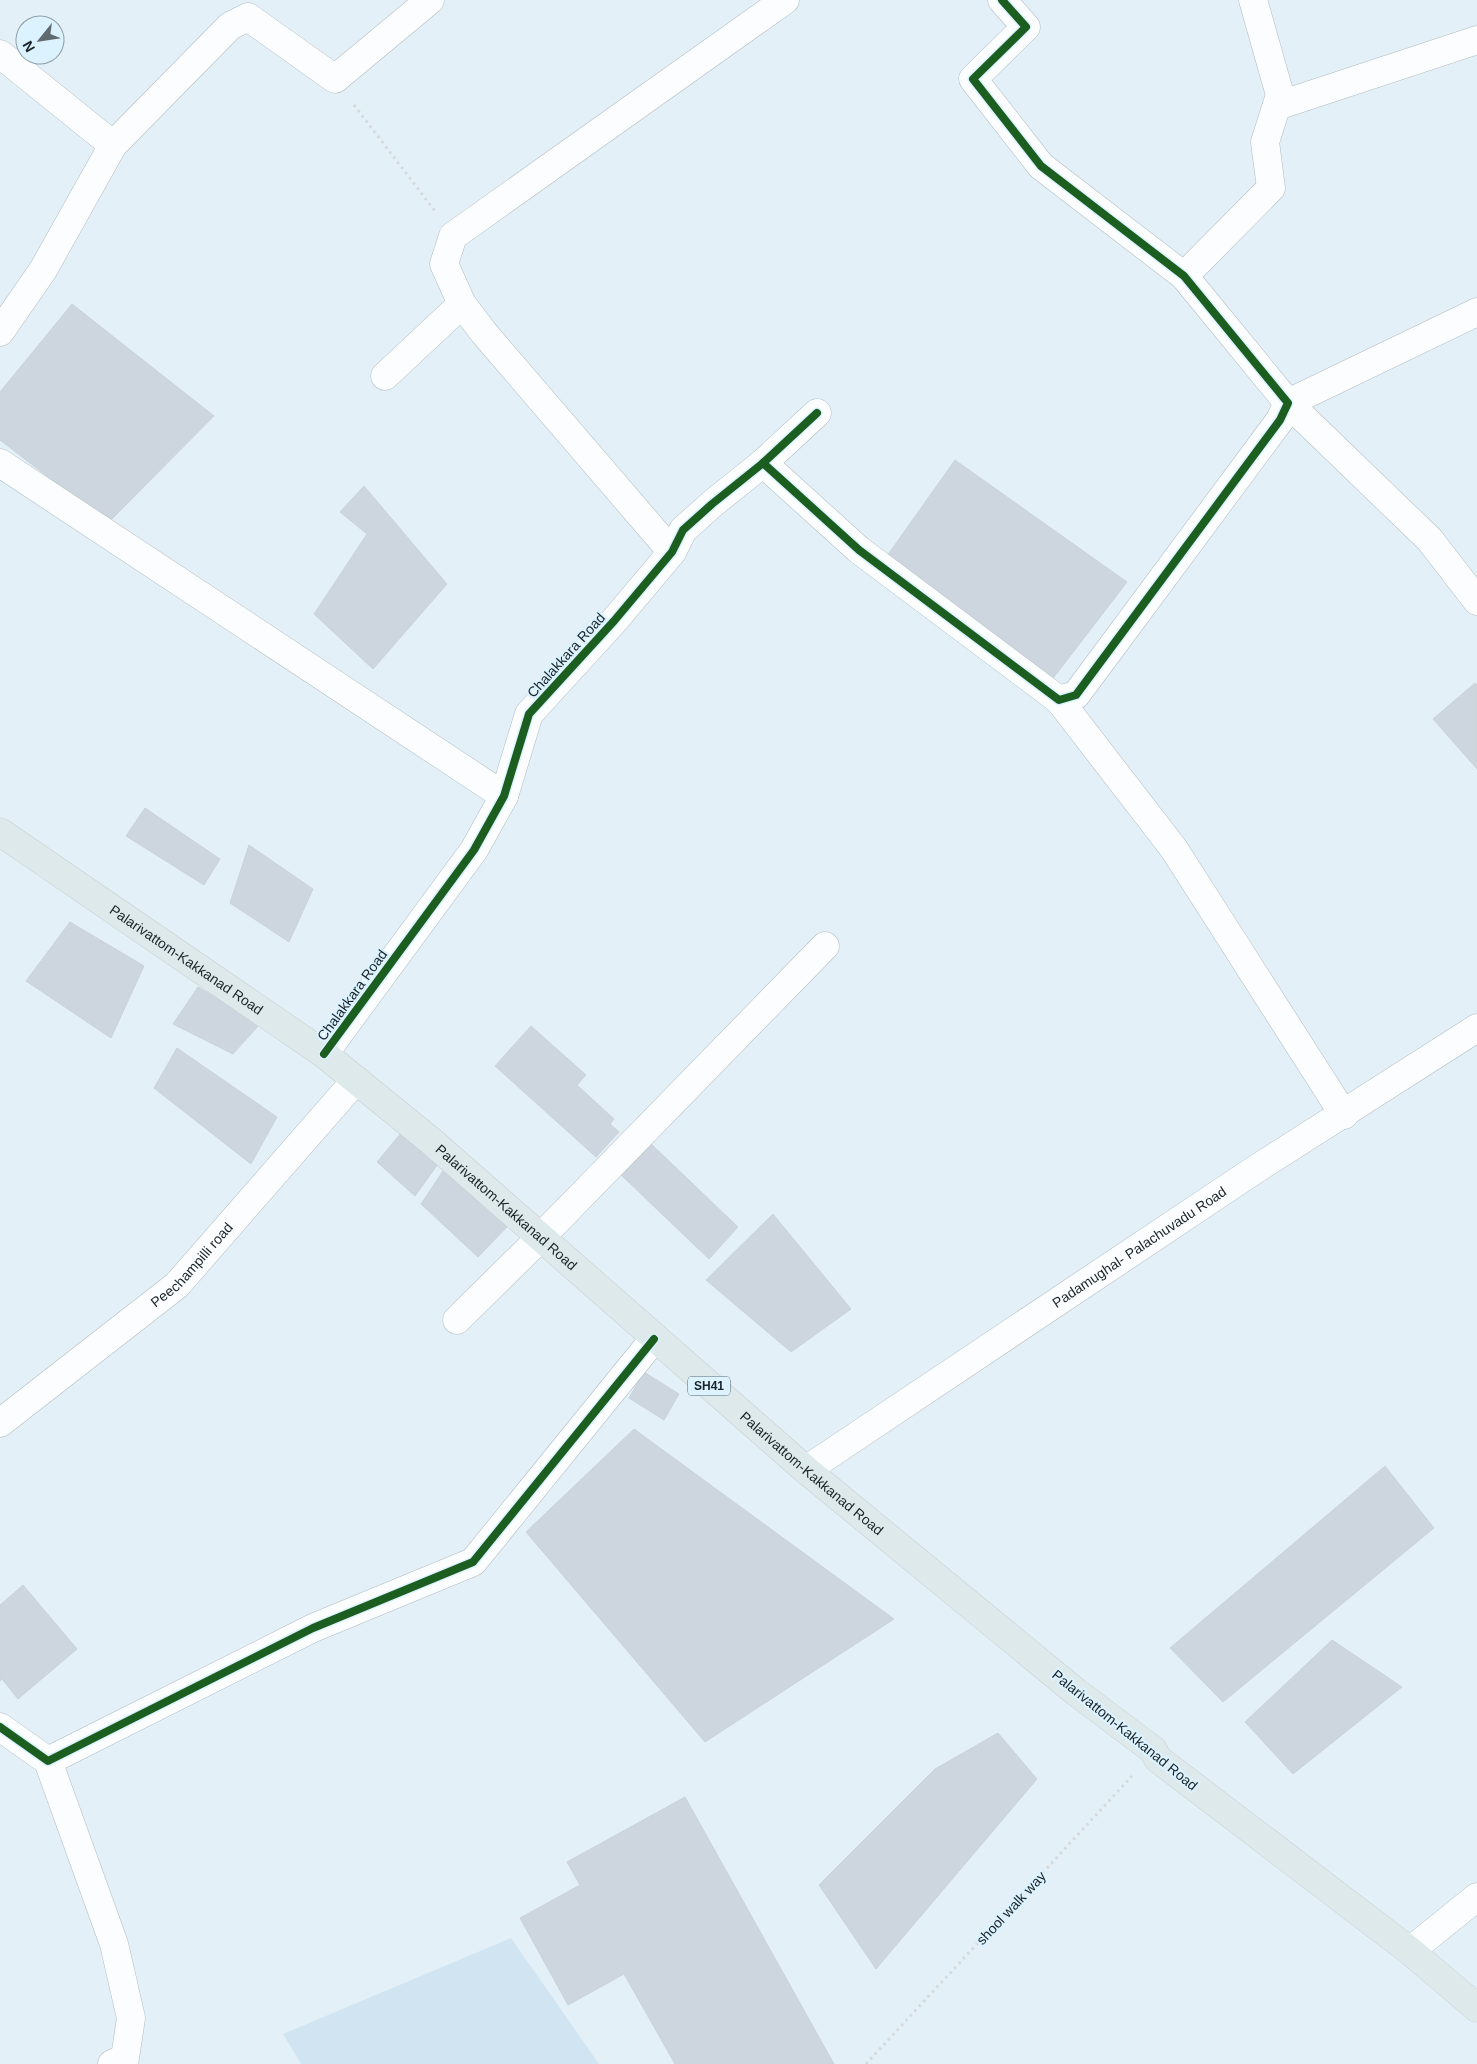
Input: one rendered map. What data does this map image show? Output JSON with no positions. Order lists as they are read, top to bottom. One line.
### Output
{"streets":{"main road":["Palarivattom-Kakkanad Road","SH41"],"street":["Chalakkara Road","Padamughal- Palachuvadu Road","Peechampilli road"],"path":["shool walk way"]},"crossings":[["Chalakkara Road","Palarivattom-Kakkanad Road"],["Palarivattom-Kakkanad Road","Padamughal- Palachuvadu Road"],["Palarivattom-Kakkanad Road","Peechampilli road"],["Palarivattom-Kakkanad Road","shool walk way"]],"north":"bottom left"}
